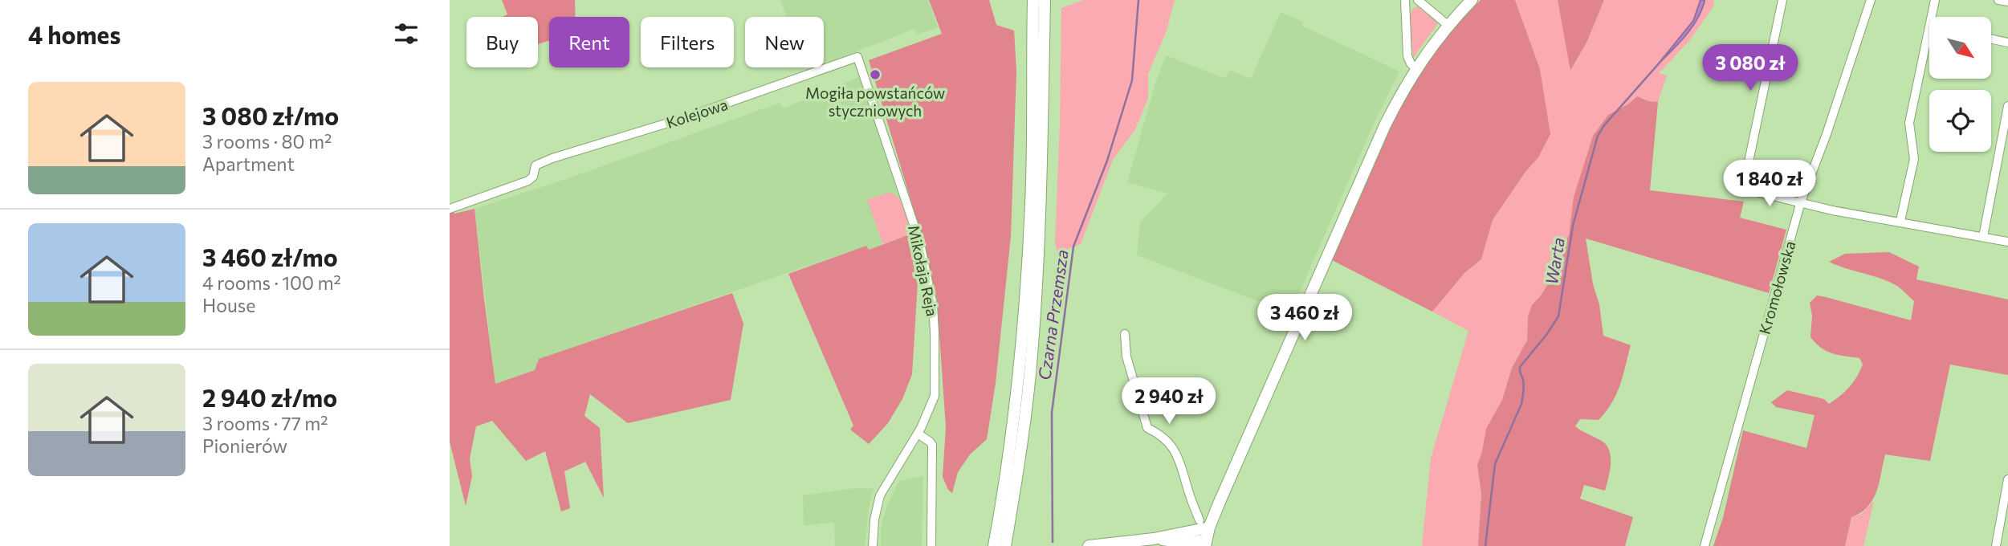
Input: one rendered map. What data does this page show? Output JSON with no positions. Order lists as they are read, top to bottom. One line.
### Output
{"streets":{"street":["Kolejowa","Mikołaja Reja","Kromołowska"]},"crossings":[["Kolejowa","Mikołaja Reja"]],"water":["Warta","Czarna Przemsza"],"places":["Mogiła powstańców styczniowych"],"north":"bottom right","page":{"heading":"4 homes","chip":["Buy","Rent","Filters","New"],"price":["3 080 zł","1 840 zł","3 460 zł","2 940 zł"],"list":[{"name":"3 080 zł/mo","note":"3 rooms · 80 m² · Apartment"},{"name":"3 460 zł/mo","note":"4 rooms · 100 m² · House"},{"name":"2 940 zł/mo","note":"3 rooms · 77 m² · Pionierów"}]}}
